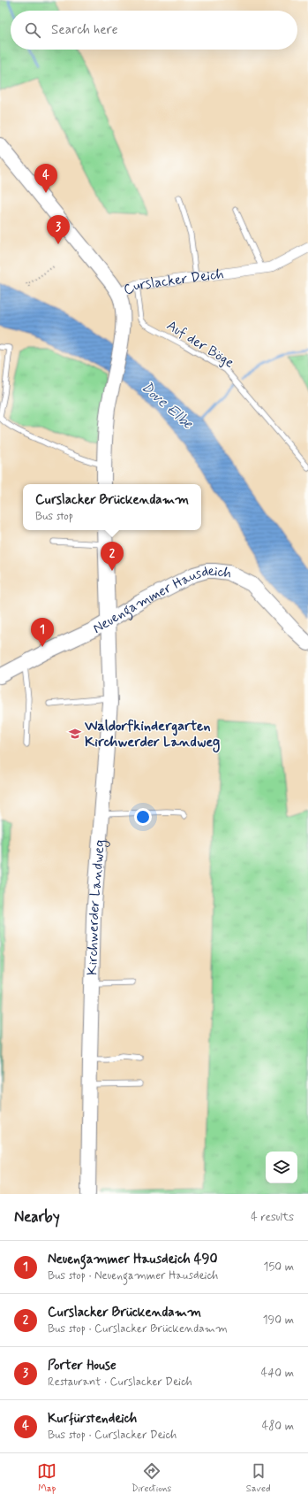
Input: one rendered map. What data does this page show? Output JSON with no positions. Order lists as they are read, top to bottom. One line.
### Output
{"streets":{"street":["Curslacker Deich","Neuengammer Hausdeich","Kirchwerder Landweg"],"lane":["Auf der Böge"]},"crossings":[["Curslacker Deich","Auf der Böge"],["Neuengammer Hausdeich","Kirchwerder Landweg"]],"water":["Dove Elbe"],"places":{"school or university":["Waldorfkindergarten Kirchwerder Landweg"]},"page":{"search":"Search here","pins":["4","3","2","1"],"popup":["Curslacker Brückendamm","Bus stop"],"heading":["Nearby","4 results"],"list":[{"mark":"1","name":"Neuengammer Hausdeich 490","note":"Bus stop · Neuengammer Hausdeich","value":"150 m"},{"mark":"2","name":"Curslacker Brückendamm","note":"Bus stop · Curslacker Brückendamm","value":"190 m"},{"mark":"3","name":"Porter House","note":"Restaurant · Curslacker Deich","value":"440 m"},{"mark":"4","name":"Kurfürstendeich","note":"Bus stop · Curslacker Deich","value":"480 m"}],"nav":["Map","Directions","Saved"]}}
